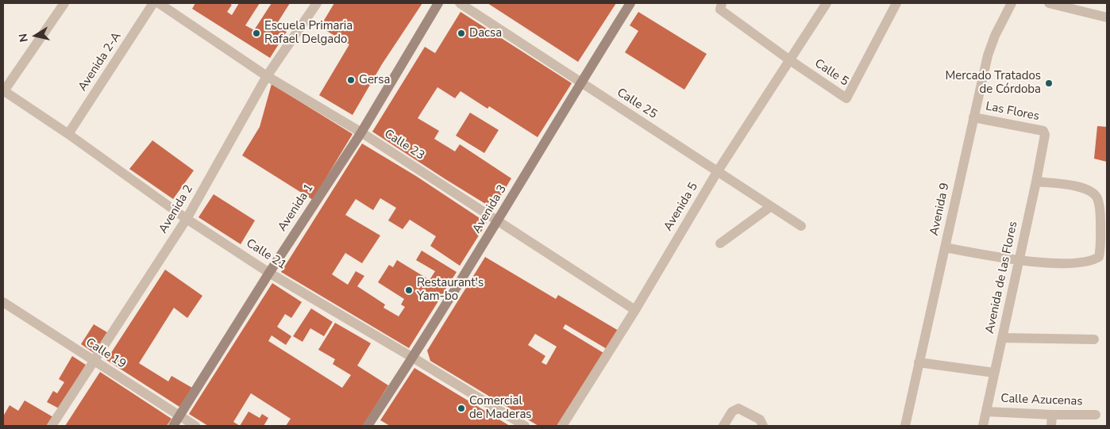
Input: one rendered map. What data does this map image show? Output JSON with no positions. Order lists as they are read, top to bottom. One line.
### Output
{"streets":{"main road":["Avenida 1","Avenida 3"],"street":["Avenida 2-A","Calle 5","Calle 25","Las Flores","Calle 23","Avenida 5","Avenida 2","Avenida 9","Calle 21","Avenida de las Flores","Calle 19","Calle Azucenas"]},"crossings":[["Avenida 2-A","Calle 21"],["Calle 5","Avenida 5"],["Calle 25","Avenida 5"],["Calle 25","Avenida 3"],["Las Flores","Avenida 9"],["Las Flores","Avenida de las Flores"],["Calle 23","Avenida 5"],["Calle 23","Avenida 1"],["Calle 23","Avenida 2"],["Calle 23","Avenida 3"],["Avenida 1","Calle 21"],["Avenida 1","Calle 19"],["Avenida 2","Calle 21"],["Avenida 2","Calle 19"],["Avenida 3","Calle 21"],["Avenida de las Flores","Calle Azucenas"]],"places":["Escuela Primaria Rafael Delgado","Dacsa","Gersa","Mercado Tratados de Córdoba","Restaurant's Yam-bo","Comercial de Maderas"],"north":"left"}
